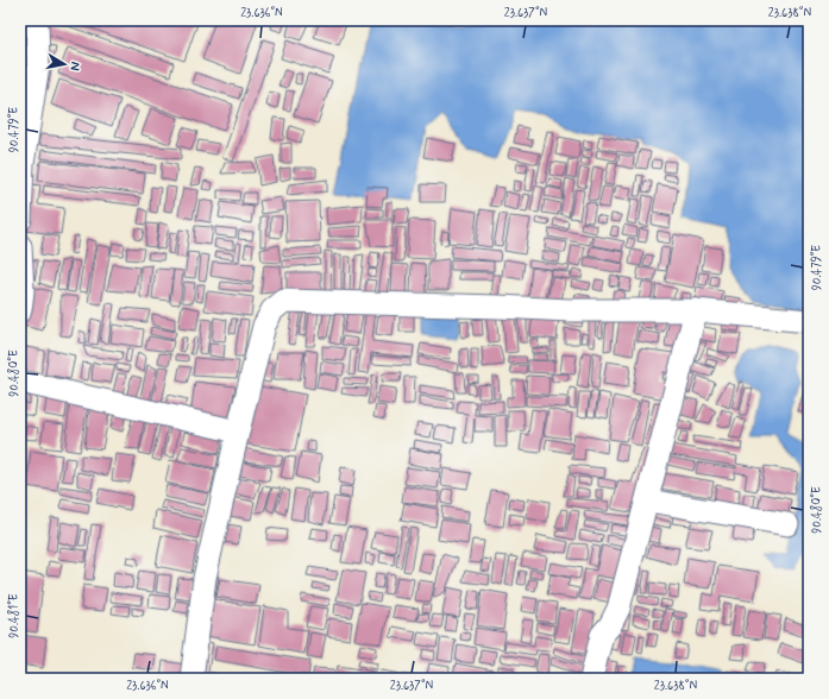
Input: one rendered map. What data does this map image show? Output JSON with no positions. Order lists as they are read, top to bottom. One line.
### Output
{"north":"right","coordinates":["23.636°N","23.637°N","23.638°N","90.479°E","90.480°E","90.481°E"]}
